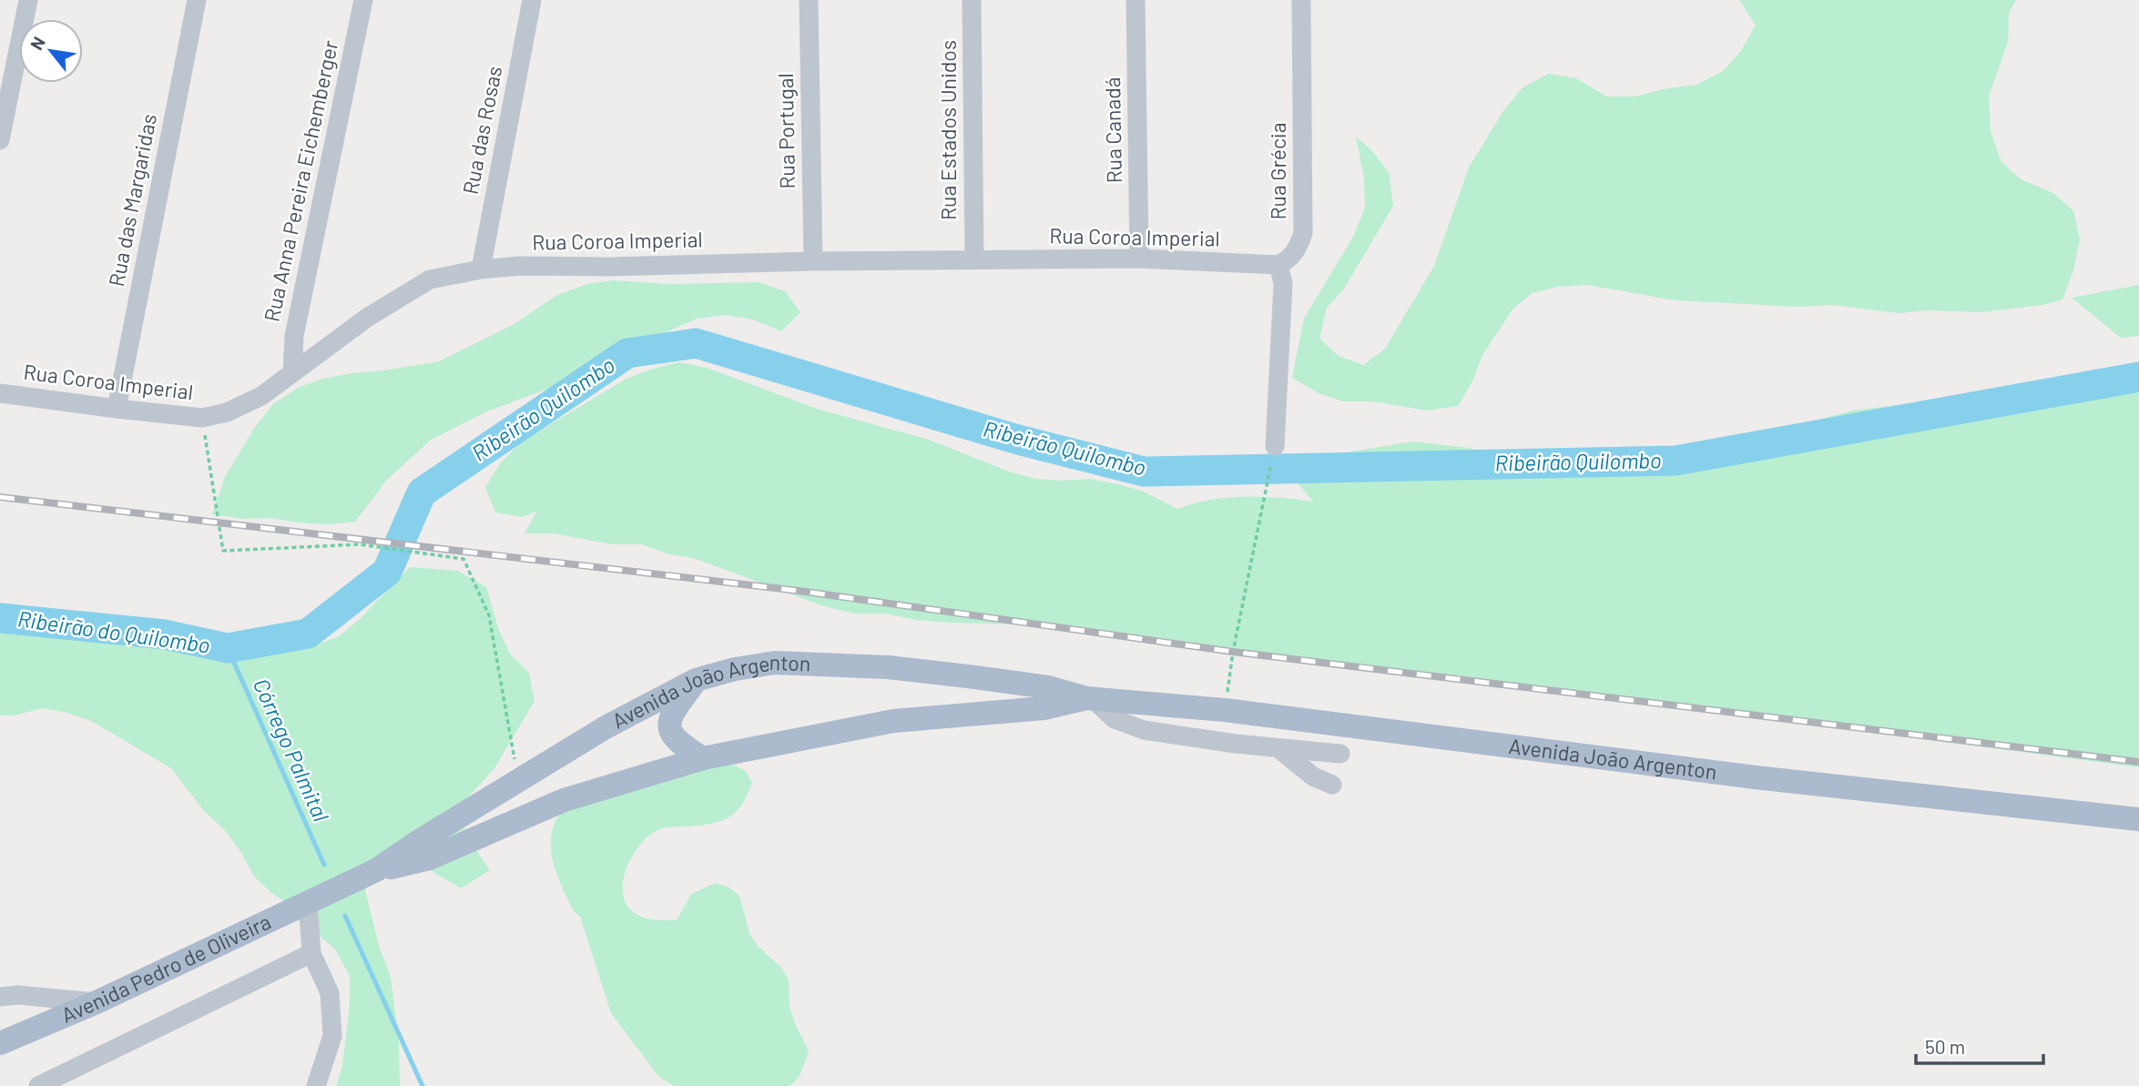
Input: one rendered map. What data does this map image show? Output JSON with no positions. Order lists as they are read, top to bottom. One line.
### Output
{"streets":{"main road":["Avenida João Argenton","Avenida Pedro de Oliveira"],"street":["Rua das Rosas","Rua Estados Unidos","Rua Canadá","Rua Portugal","Rua Grécia","Rua Anna Pereira Eichemberger","Rua das Margaridas","Rua Coroa Imperial"]},"crossings":[["Rua das Rosas","Rua Coroa Imperial"],["Rua Estados Unidos","Rua Coroa Imperial"],["Rua Canadá","Rua Coroa Imperial"],["Rua Portugal","Rua Coroa Imperial"],["Rua Grécia","Rua Coroa Imperial"],["Rua Anna Pereira Eichemberger","Rua Coroa Imperial"],["Rua das Margaridas","Rua Coroa Imperial"],["Avenida João Argenton","Avenida Pedro de Oliveira"]],"water":["Ribeirão Quilombo","Ribeirão do Quilombo","Córrego Palmital"],"scale_bar":"50 m","north":"top left"}
